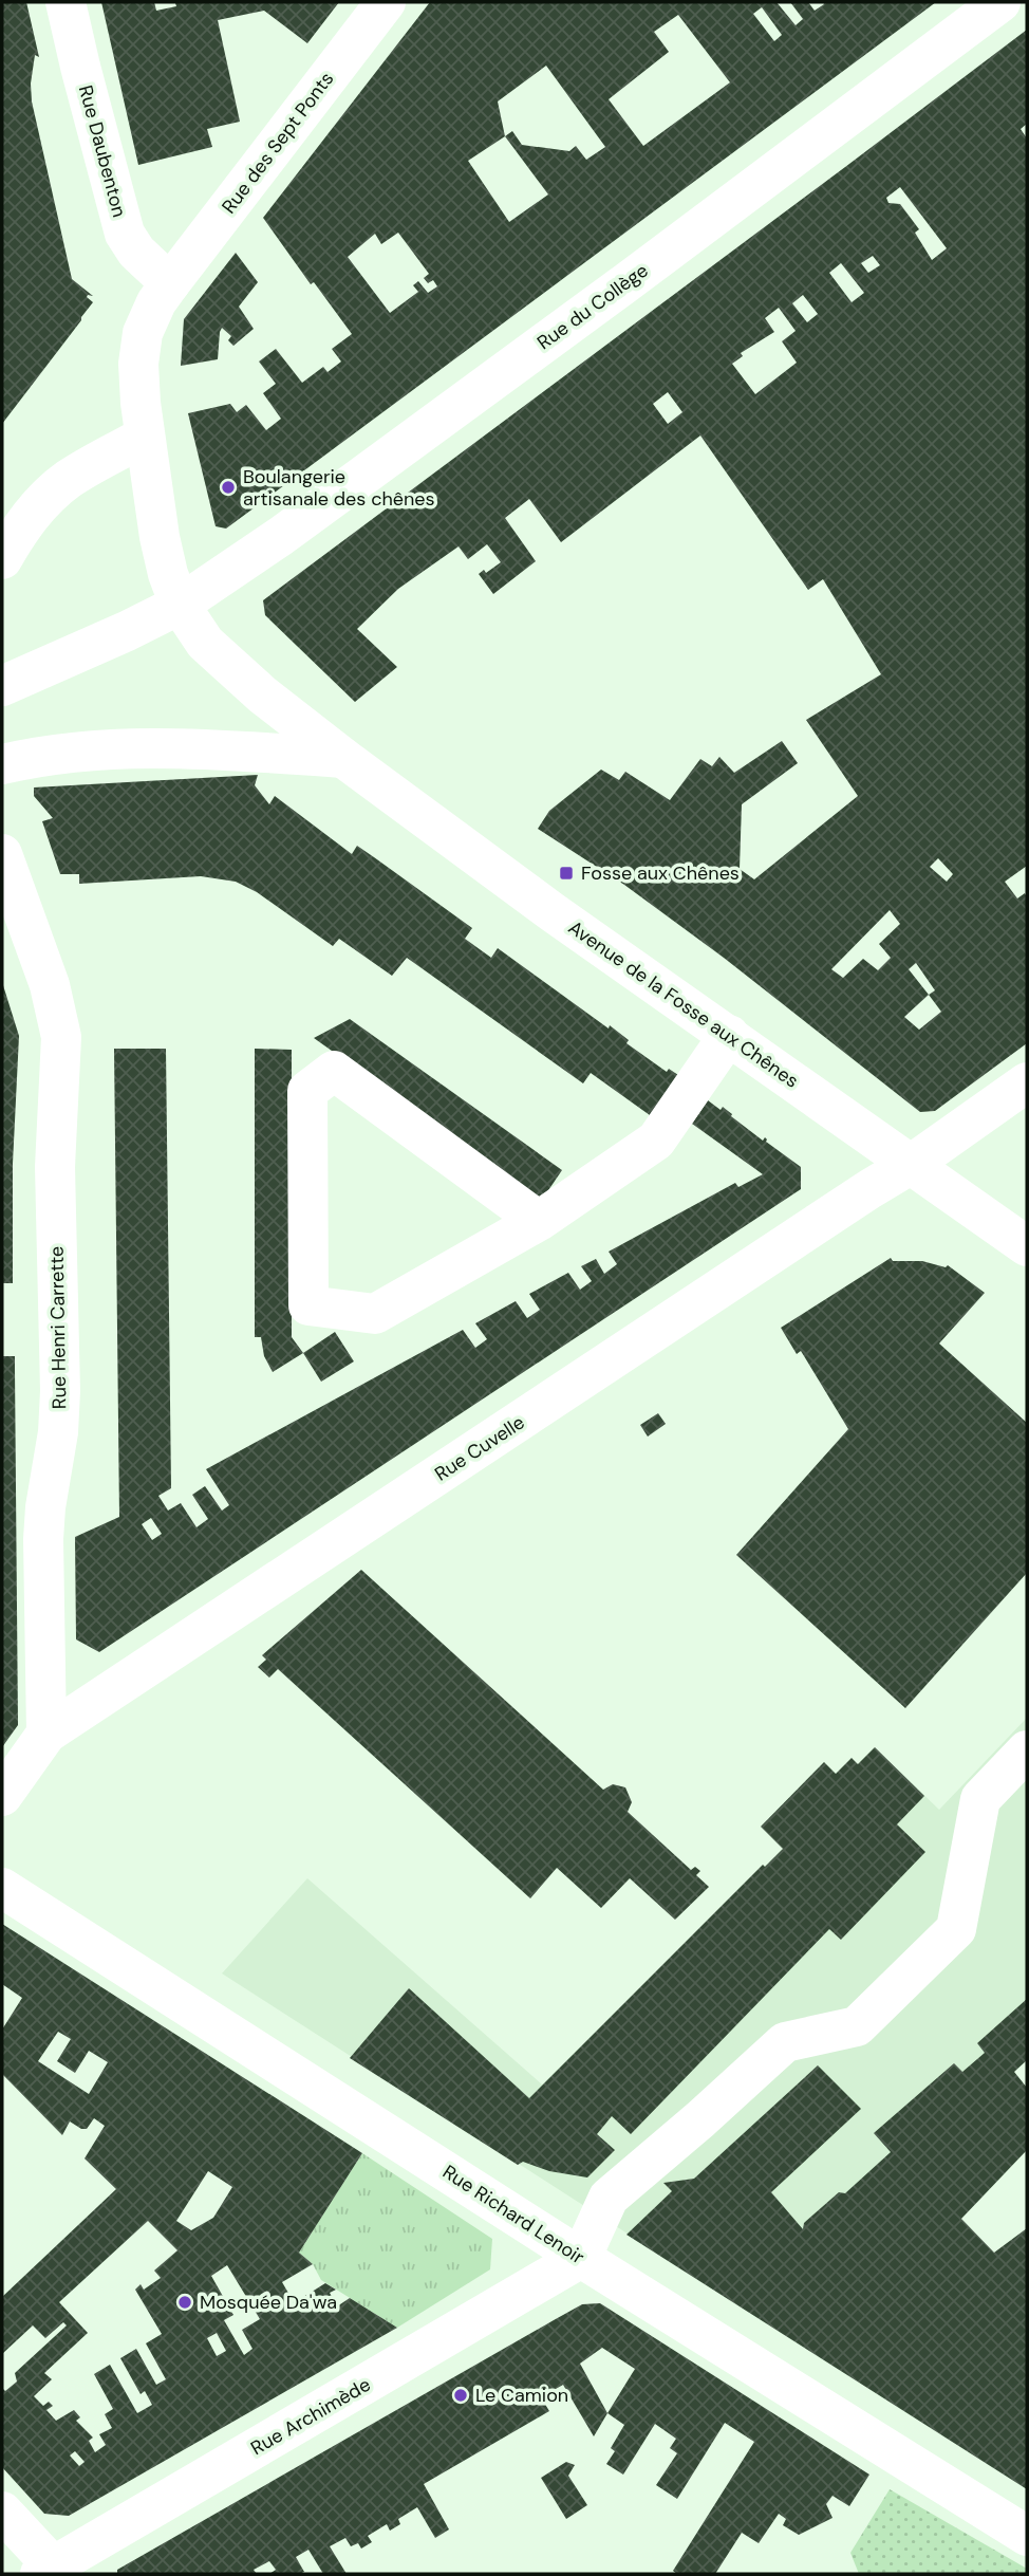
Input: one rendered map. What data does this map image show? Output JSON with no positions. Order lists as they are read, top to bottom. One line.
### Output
{"streets":{"street":["Rue des Sept Ponts","Rue Daubenton","Rue du Collège","Avenue de la Fosse aux Chênes","Rue Henri Carrette","Rue Cuvelle","Rue Richard Lenoir","Rue Archimède"]},"crossings":[["Rue des Sept Ponts","Rue Daubenton"],["Rue des Sept Ponts","Rue du Collège"],["Rue des Sept Ponts","Avenue de la Fosse aux Chênes"],["Rue du Collège","Avenue de la Fosse aux Chênes"],["Avenue de la Fosse aux Chênes","Rue Cuvelle"],["Rue Henri Carrette","Rue Cuvelle"],["Rue Richard Lenoir","Rue Archimède"]],"places":{"other":["Boulangerie artisanale des chênes","Mosquée Da'wa","Le Camion"],"transit":["Fosse aux Chênes"]}}
